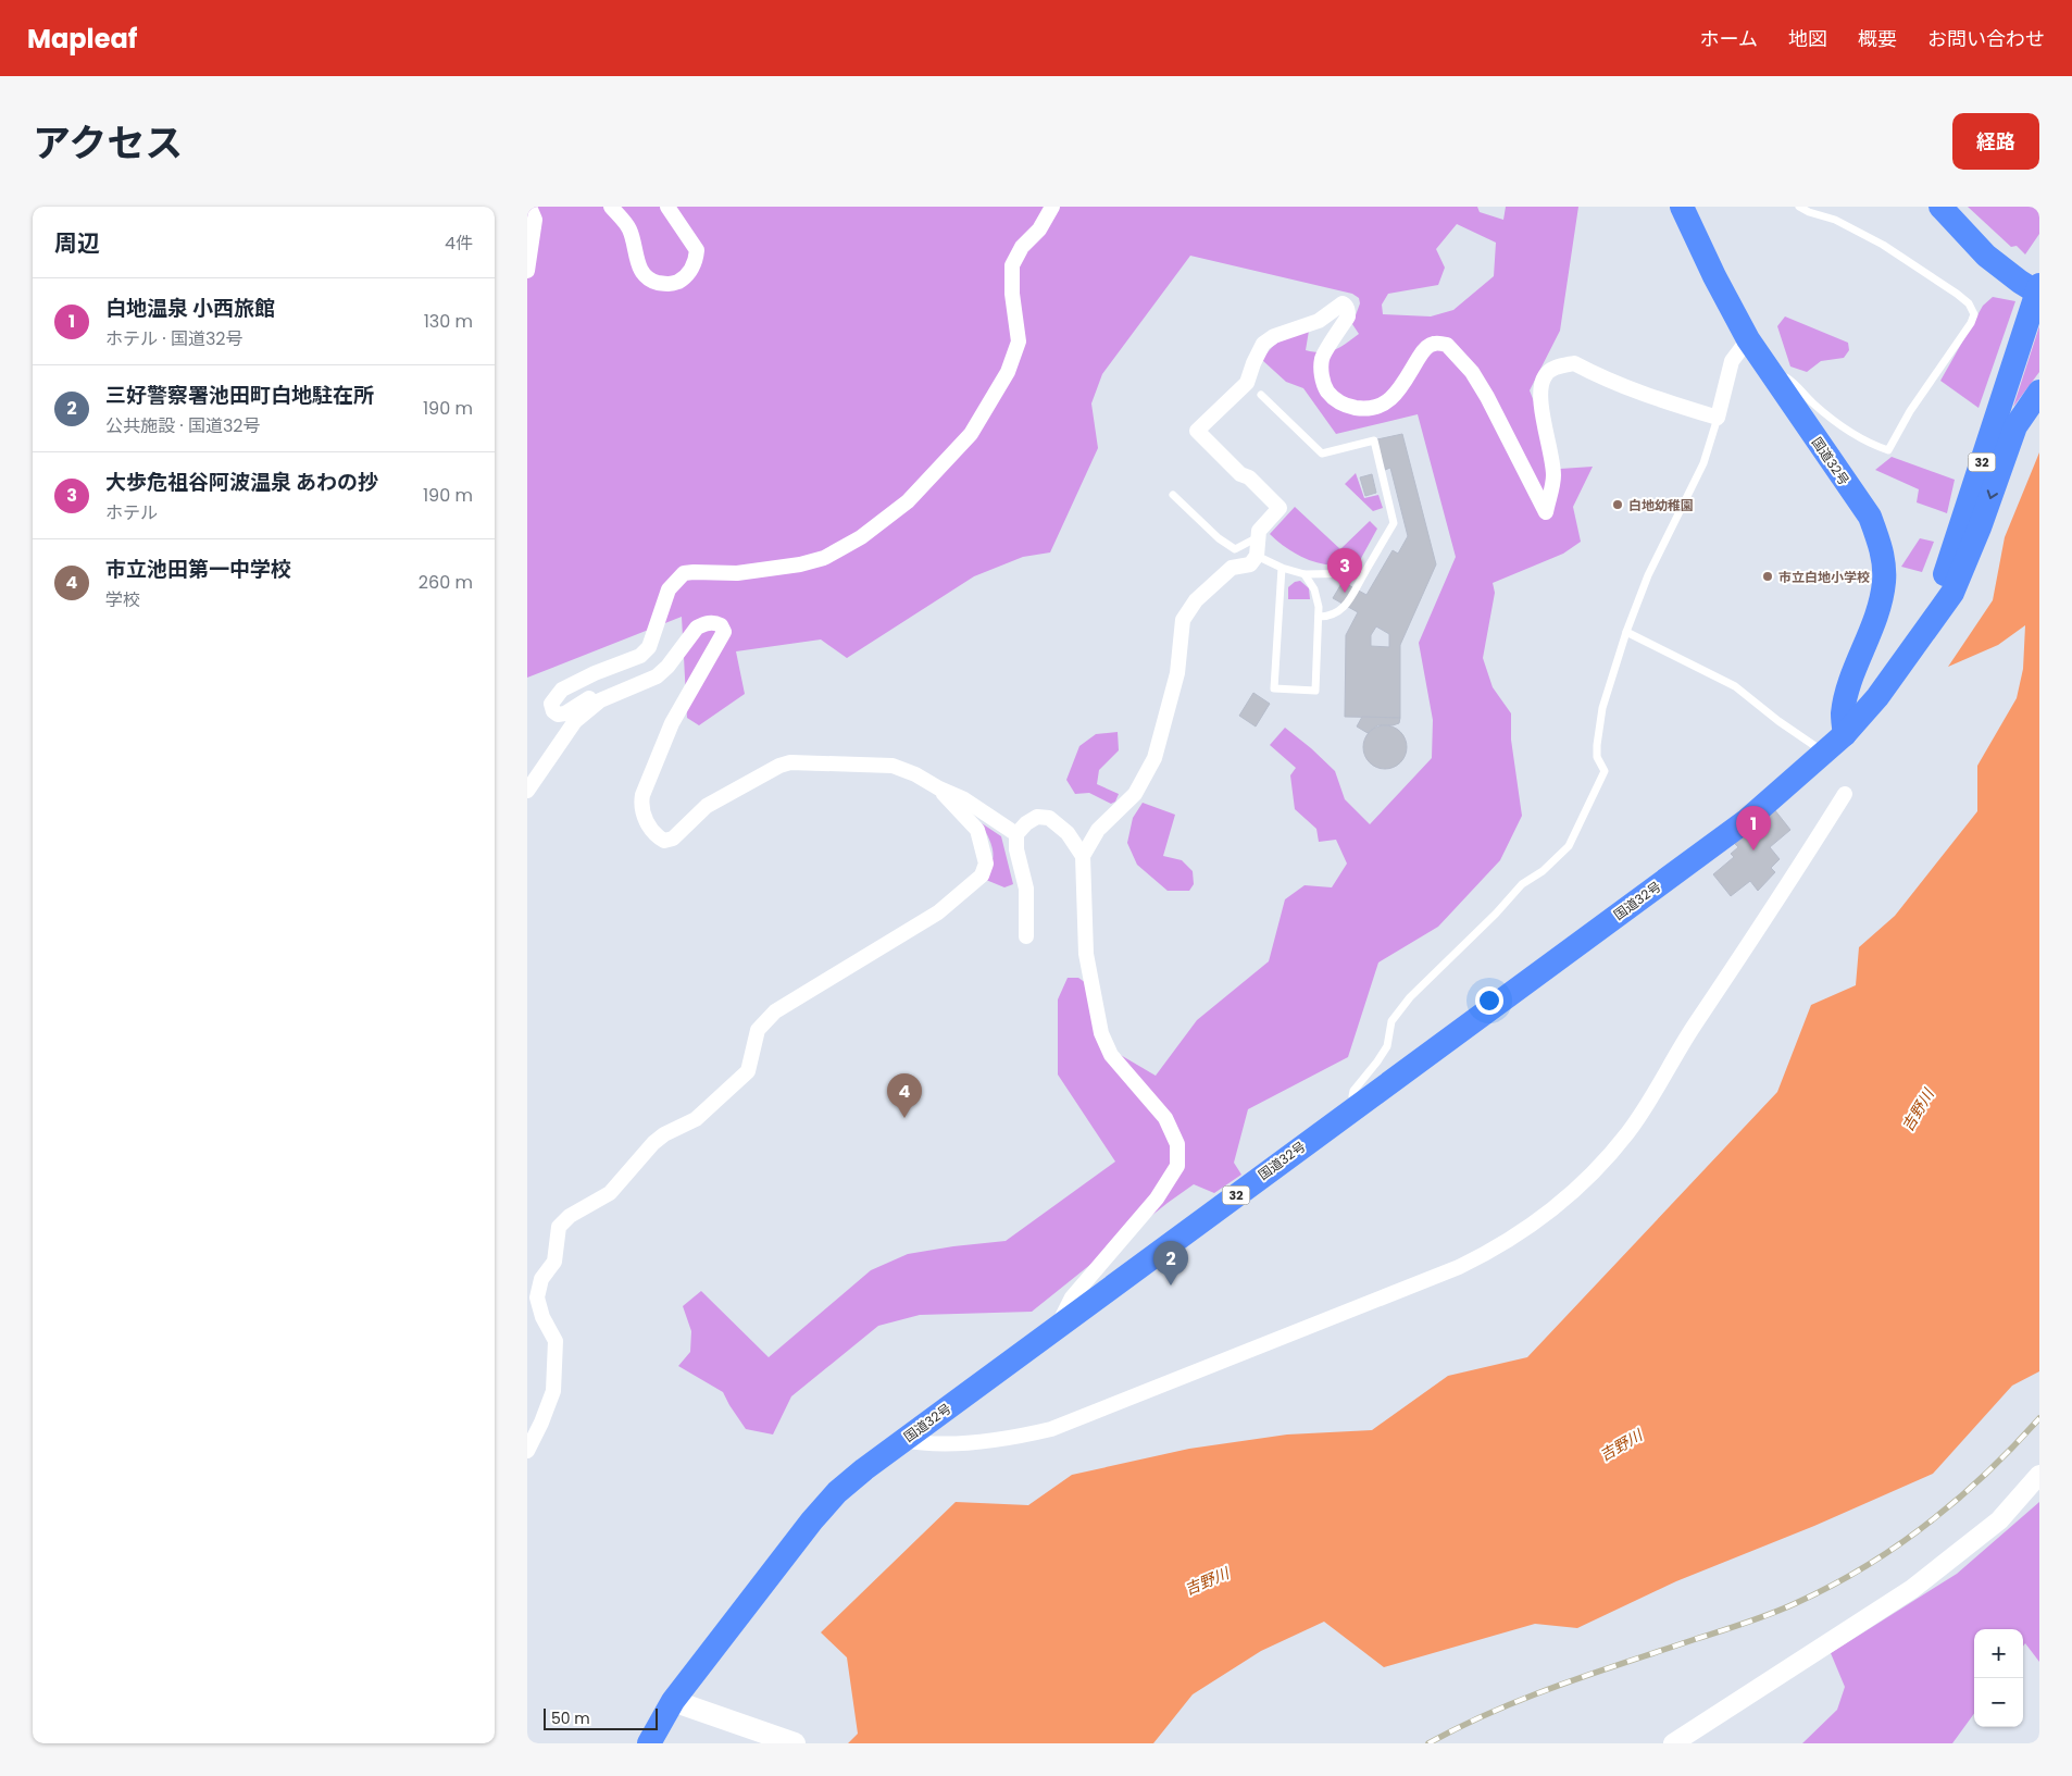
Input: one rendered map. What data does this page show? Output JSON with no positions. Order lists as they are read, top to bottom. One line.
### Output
{"streets":{"highway":["国道32号","32"]},"water":["吉野川"],"places":["白地幼稚園","市立白地小学校"],"scale_bar":"50 m","page":{"header":"Mapleaf","nav":["ホーム","地図","概要","お問い合わせ"],"title":"アクセス","buttons":"経路","heading":["周辺","4件"],"list":[{"mark":"1","name":"白地温泉 小西旅館","note":"ホテル · 国道32号","value":"130 m"},{"mark":"2","name":"三好警察署池田町白地駐在所","note":"公共施設 · 国道32号","value":"190 m"},{"mark":"3","name":"大歩危祖谷阿波温泉 あわの抄","note":"ホテル","value":"190 m"},{"mark":"4","name":"市立池田第一中学校","note":"学校","value":"260 m"}],"pins":["3","1","4","2"],"map_buttons":["+","−"],"scale":"50 m"}}
